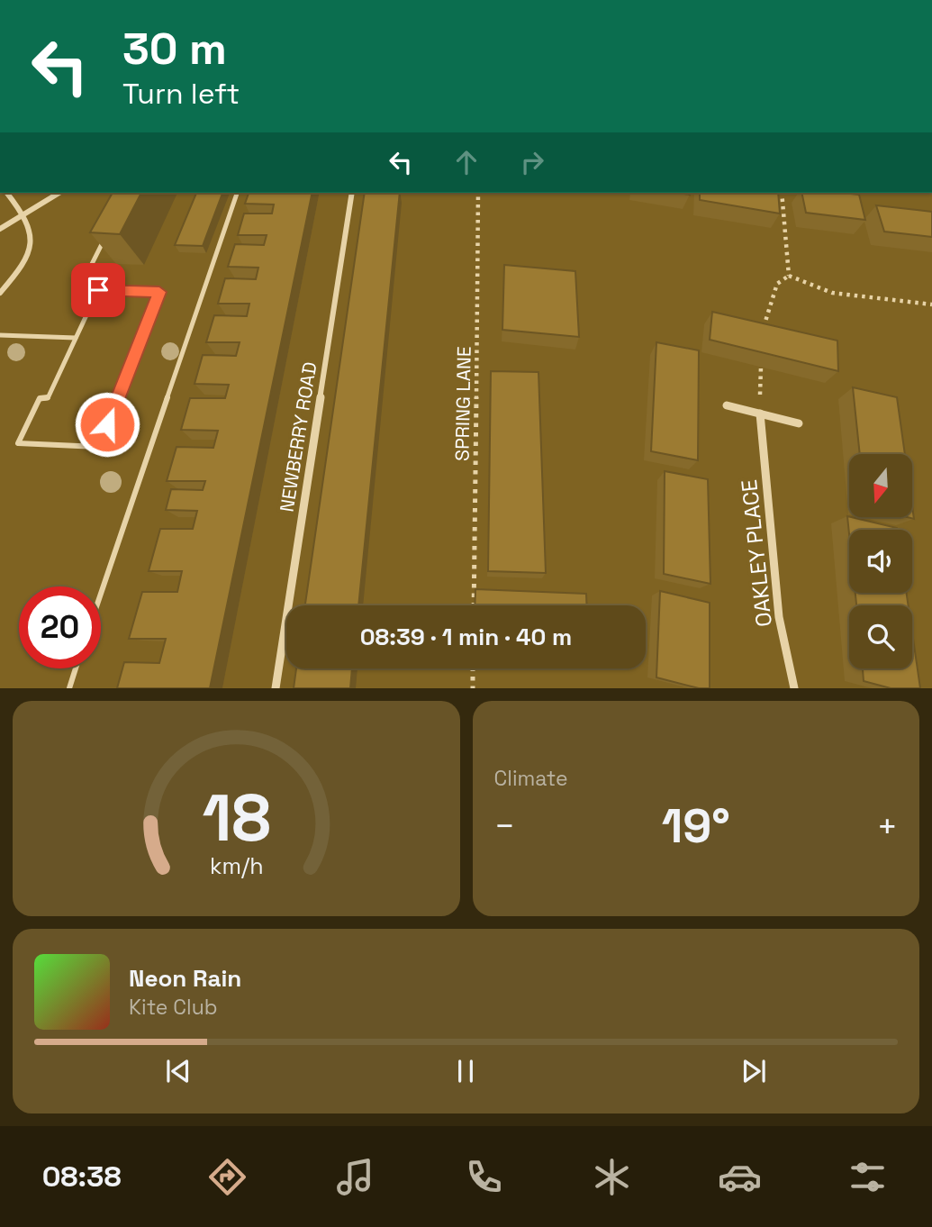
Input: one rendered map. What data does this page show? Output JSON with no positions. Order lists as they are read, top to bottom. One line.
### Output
{"streets":{"street":["NEWBERRY ROAD","OAKLEY PLACE"],"path":["SPRING LANE"]},"north":"bottom","page":{"turn":["30 m","Turn left"],"limit":"20","trip":"08:39 · 1 min · 40 m","tile":"Climate","heat":["−","19°","+"],"song":["Neon Rain","Kite Club"],"tabs":"08:38","gauge":["18","km/h"]}}
